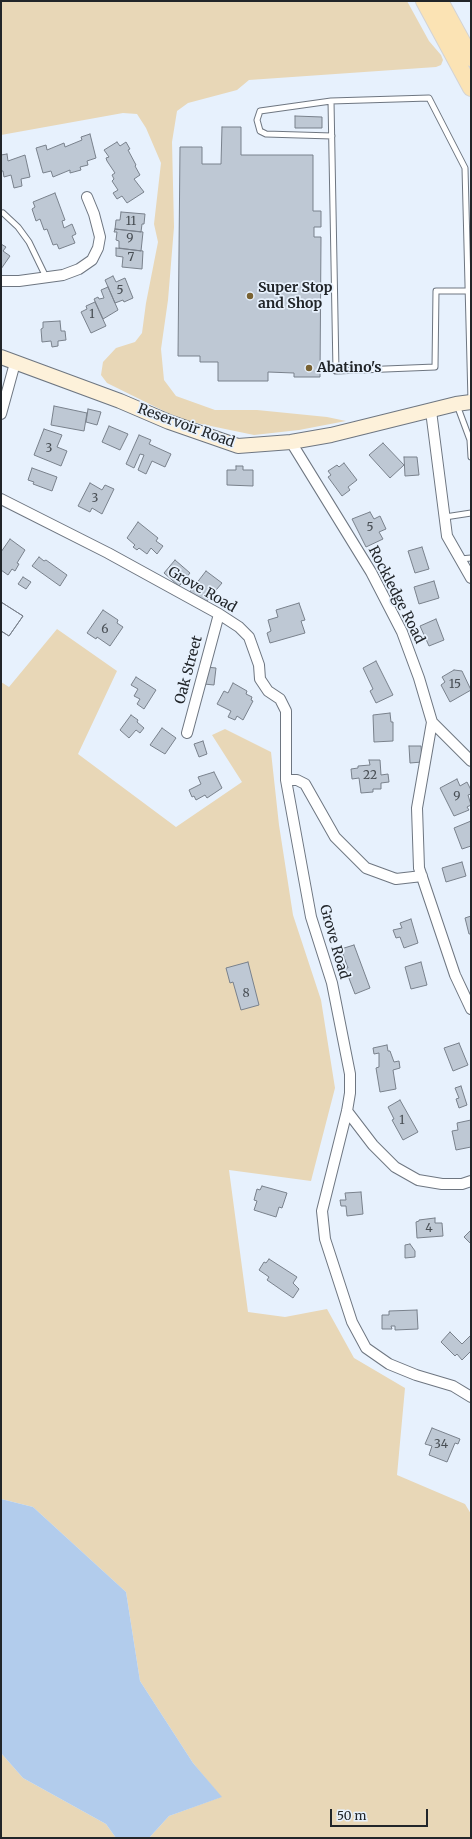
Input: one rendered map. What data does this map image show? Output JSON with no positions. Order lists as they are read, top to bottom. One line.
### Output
{"streets":{"street":["Reservoir Road","Grove Road","Rockledge Road","Oak Street"]},"crossings":[["Reservoir Road","Rockledge Road"],["Grove Road","Oak Street"]],"places":["Super Stop and Shop","Abatino's"],"house_numbers":["11","9","7","5","1","3","3","5","6","15","22","9","8","1","4","34"],"scale_bar":"50 m"}
